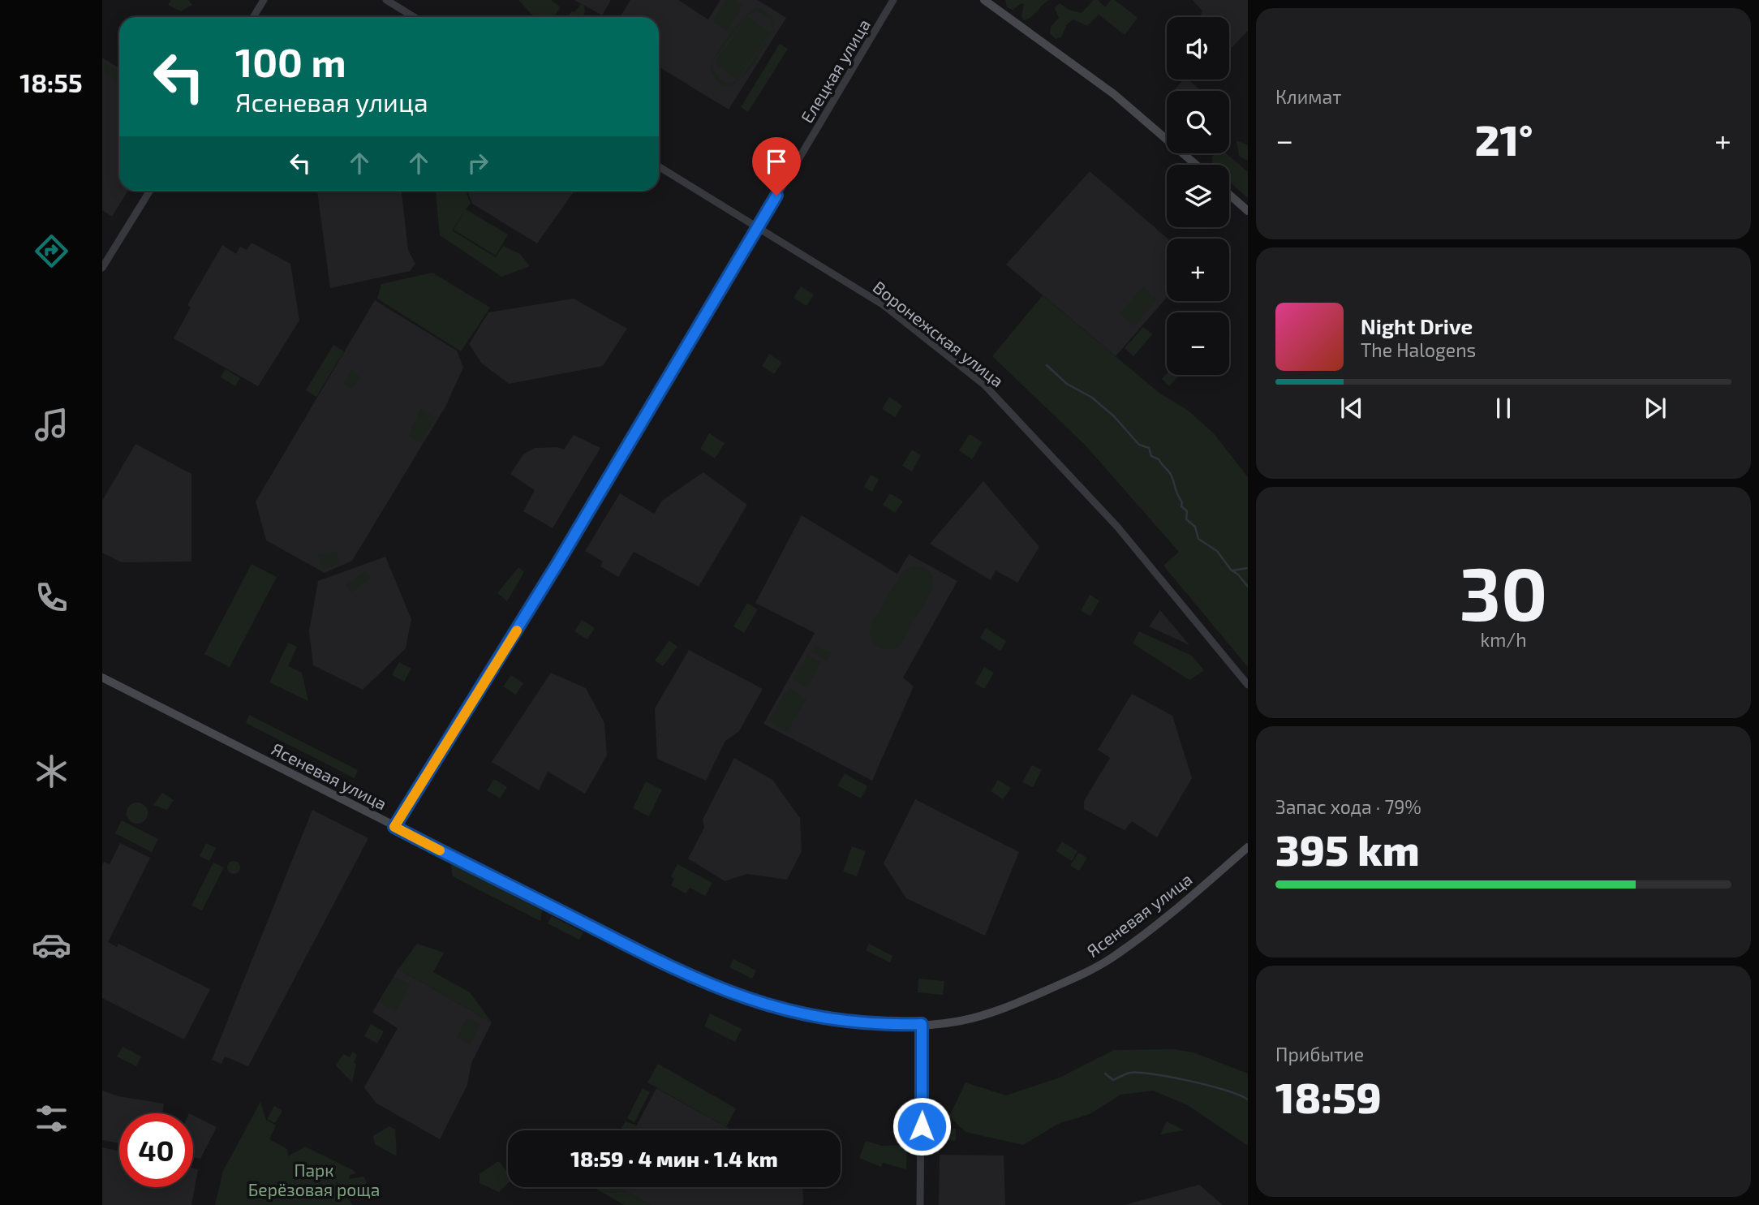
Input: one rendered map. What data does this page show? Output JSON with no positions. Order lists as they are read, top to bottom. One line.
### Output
{"streets":{"main road":["Ясеневая улица"],"street":["Елецкая улица","Воронежская улица"]},"crossings":[["Елецкая улица","Воронежская улица"],["Елецкая улица","Ясеневая улица"]],"parks":["Парк Берёзовая роща"],"page":{"tabs":"18:55","tile":["Климат",["30","km/h"],["Запас хода · 79%","395 km"],["Прибытие","18:59"]],"map_buttons":["+","−"],"turn":["100 m","Ясеневая улица"],"heat":["−","21°","+"],"song":["Night Drive","The Halogens"],"limit":"40","trip":"18:59 · 4 мин · 1.4 km"}}
